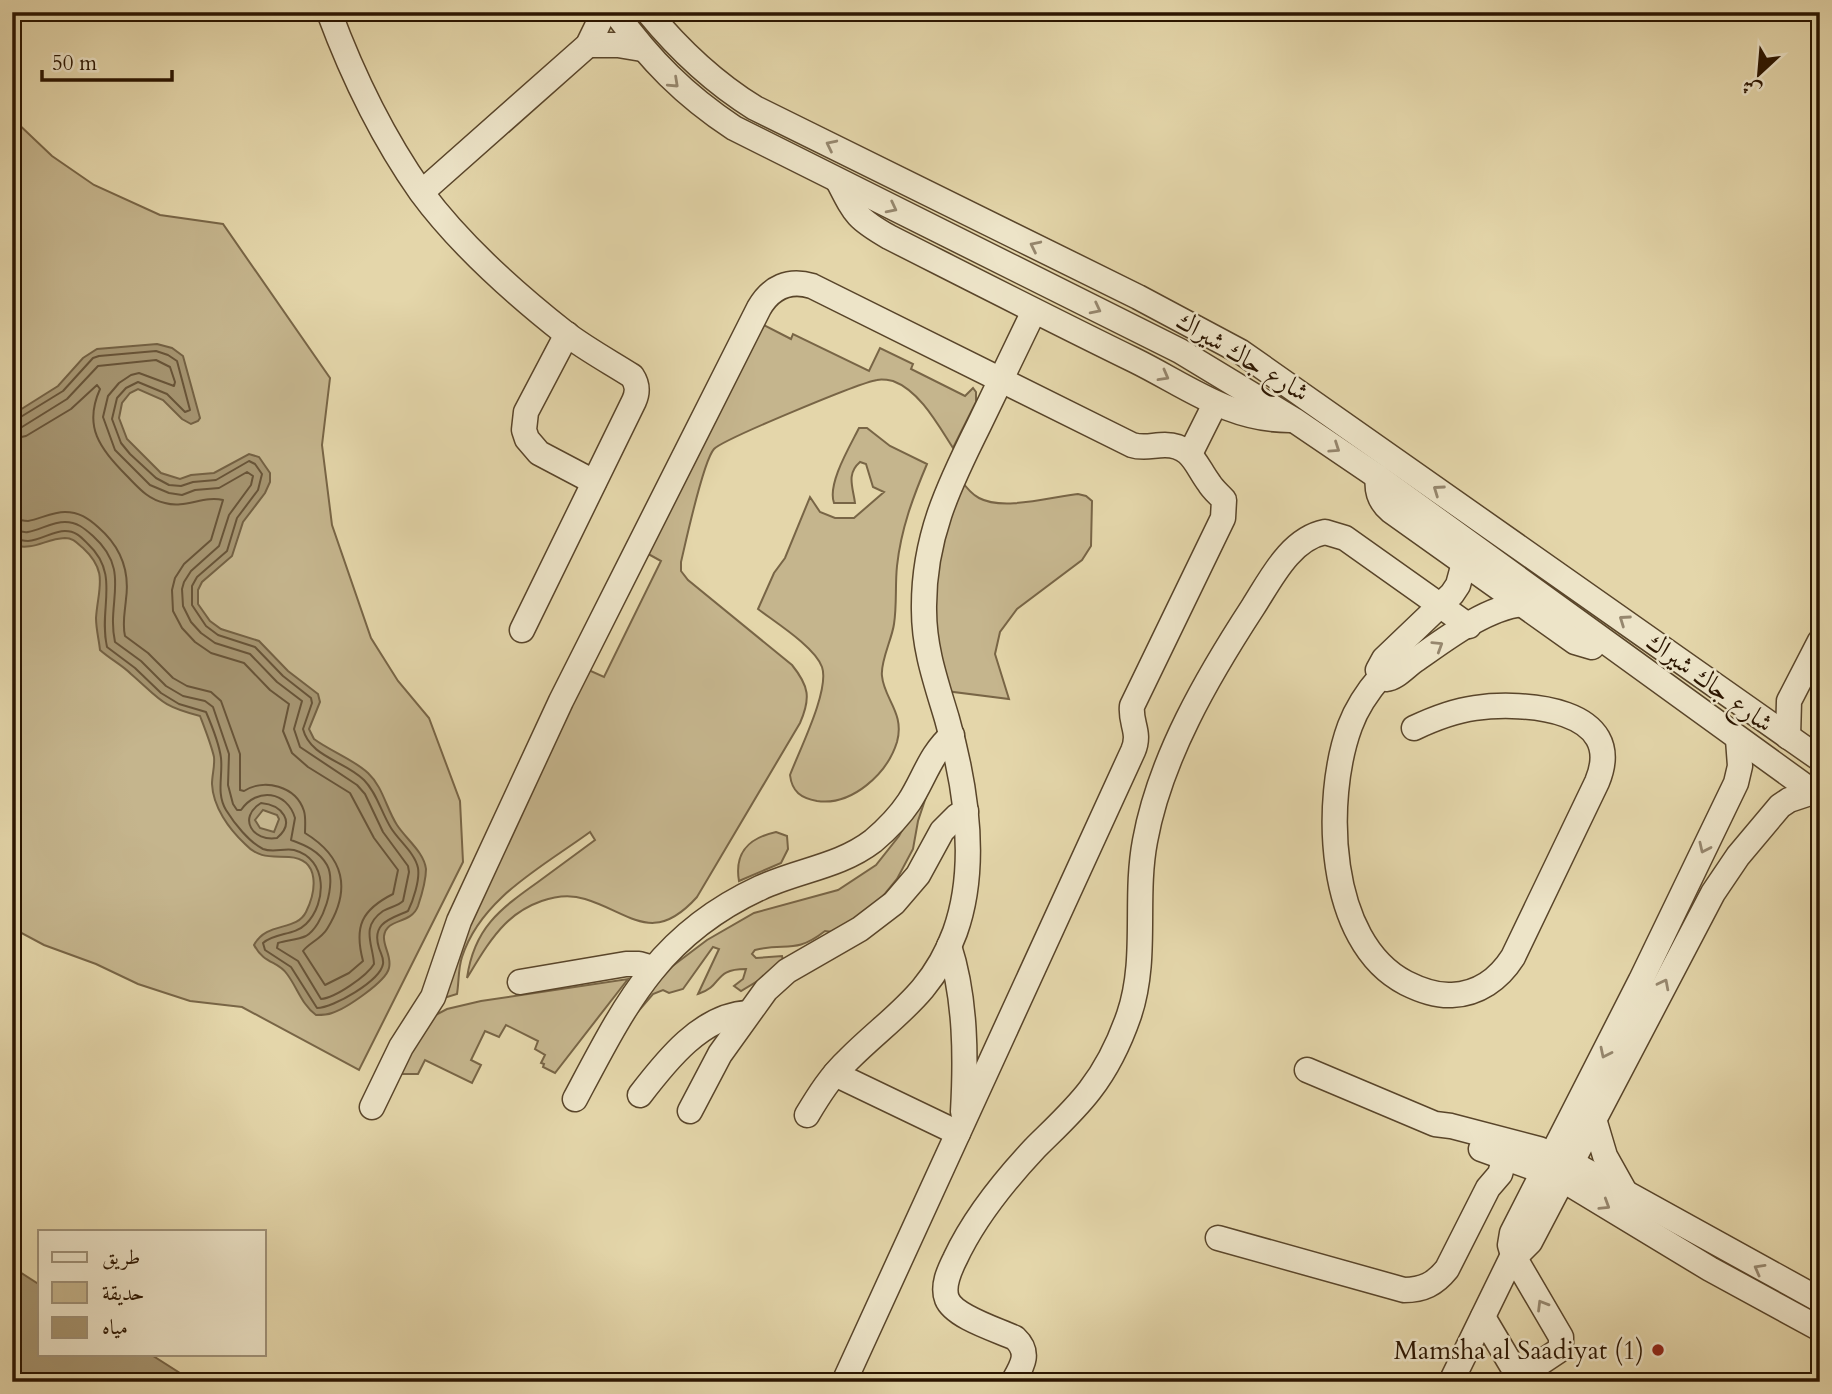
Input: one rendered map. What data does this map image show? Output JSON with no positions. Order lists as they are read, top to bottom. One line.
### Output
{"streets":{"street":["شارع جاك شيراك"]},"places":["Mamsha al Saadiyat (1)"],"legend":["طريق","حديقة","مياه"],"scale_bar":"50 m","north":"bottom left"}
